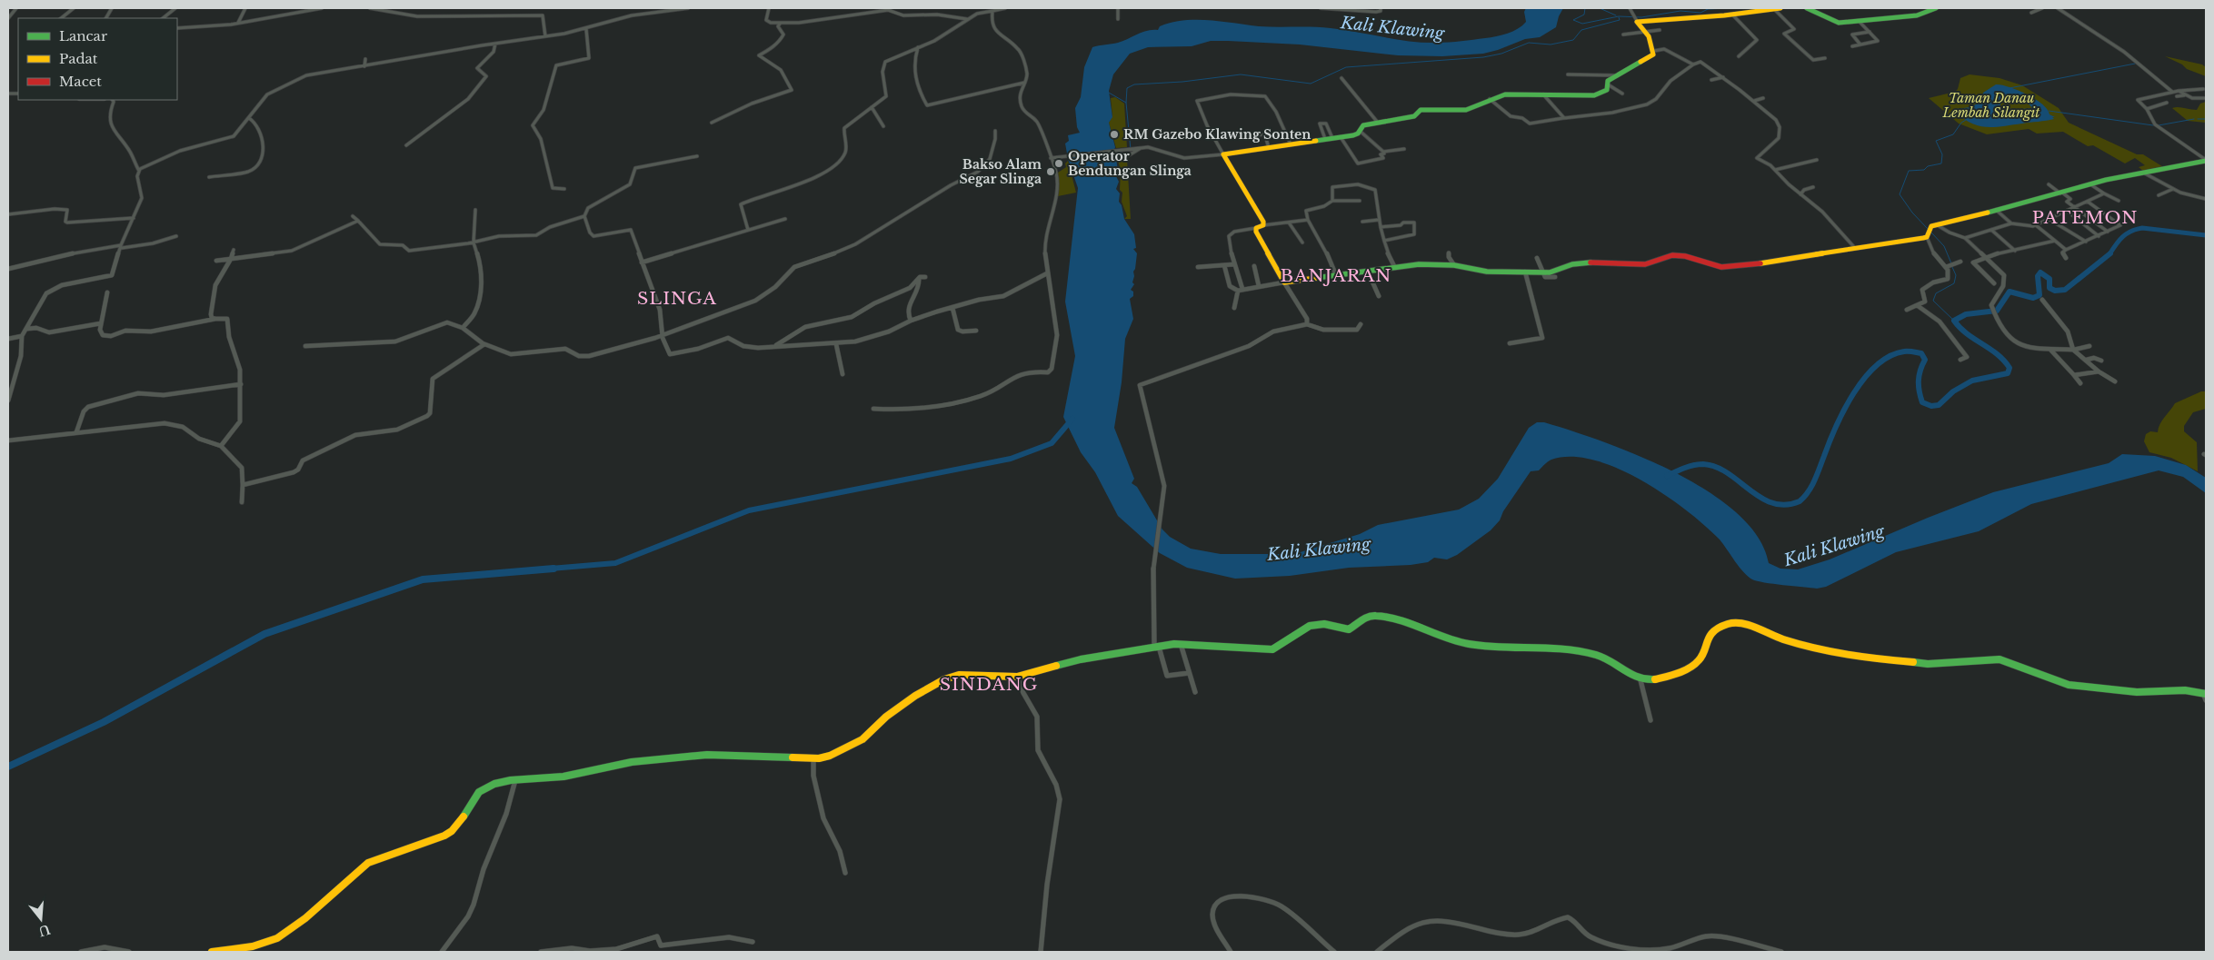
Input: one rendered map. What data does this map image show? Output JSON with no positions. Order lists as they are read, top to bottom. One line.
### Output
{"districts":["PATEMON","BANJARAN","SLINGA","SINDANG"],"water":["Kali Klawing"],"parks":["Taman Danau Lembah Silangit"],"places":["RM Gazebo Klawing Sonten","Operator Bendungan Slinga","Bakso Alam Segar Slinga"],"legend":["Lancar","Padat","Macet"],"north":"bottom"}
